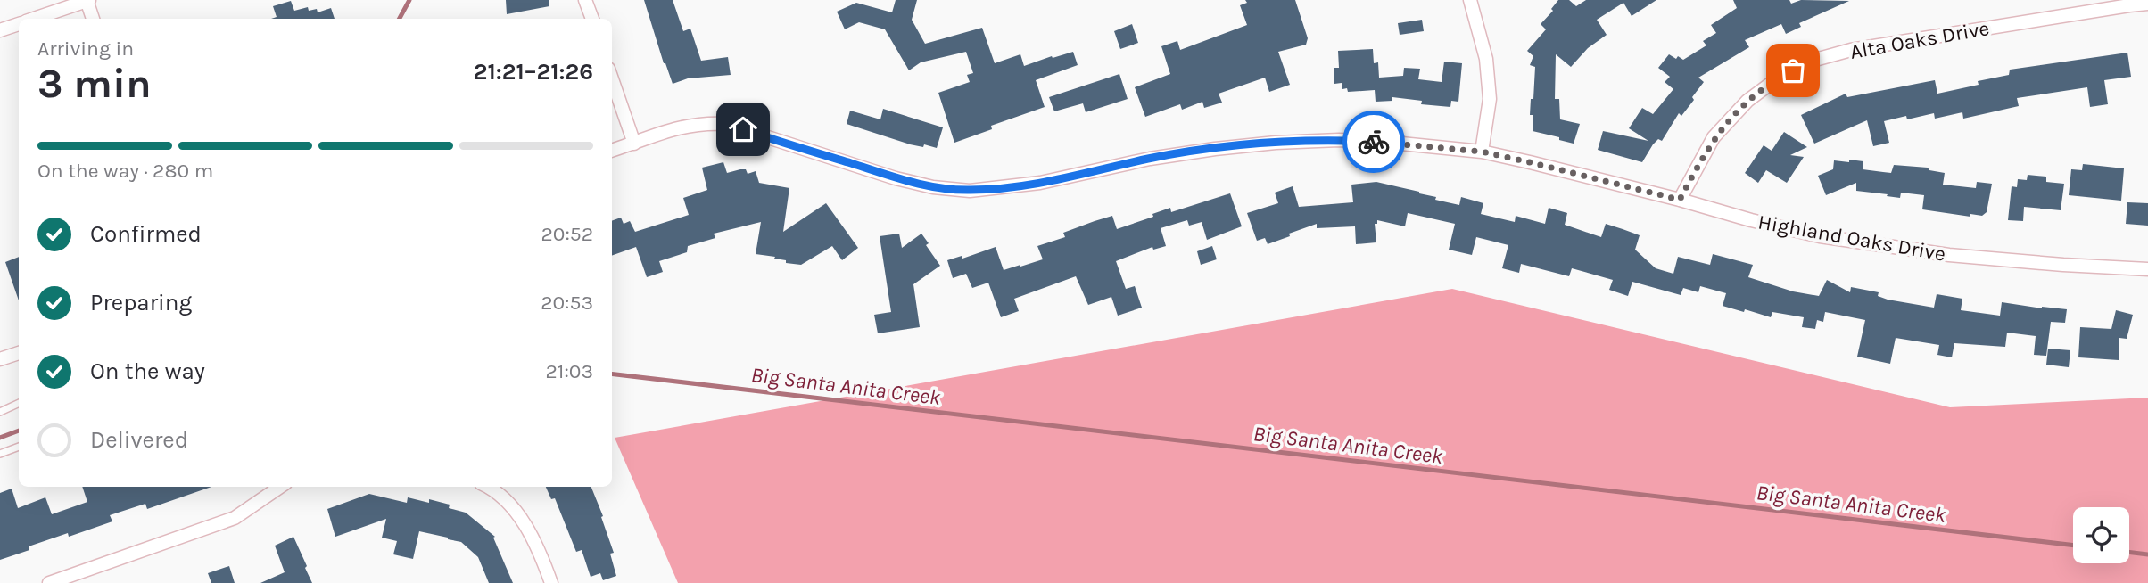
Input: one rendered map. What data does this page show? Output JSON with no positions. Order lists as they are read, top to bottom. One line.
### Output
{"streets":{"street":["Alta Oaks Drive","Highland Oaks Drive"]},"crossings":[["Alta Oaks Drive","Highland Oaks Drive"]],"water":["Big Santa Anita Creek"],"page":{"heading":["3 min","Arriving in","21:21–21:26"],"bar":"On the way · 280 m","list":[["Confirmed","20:52"],["Preparing","20:53"],["On the way","21:03"],"Delivered"]}}
